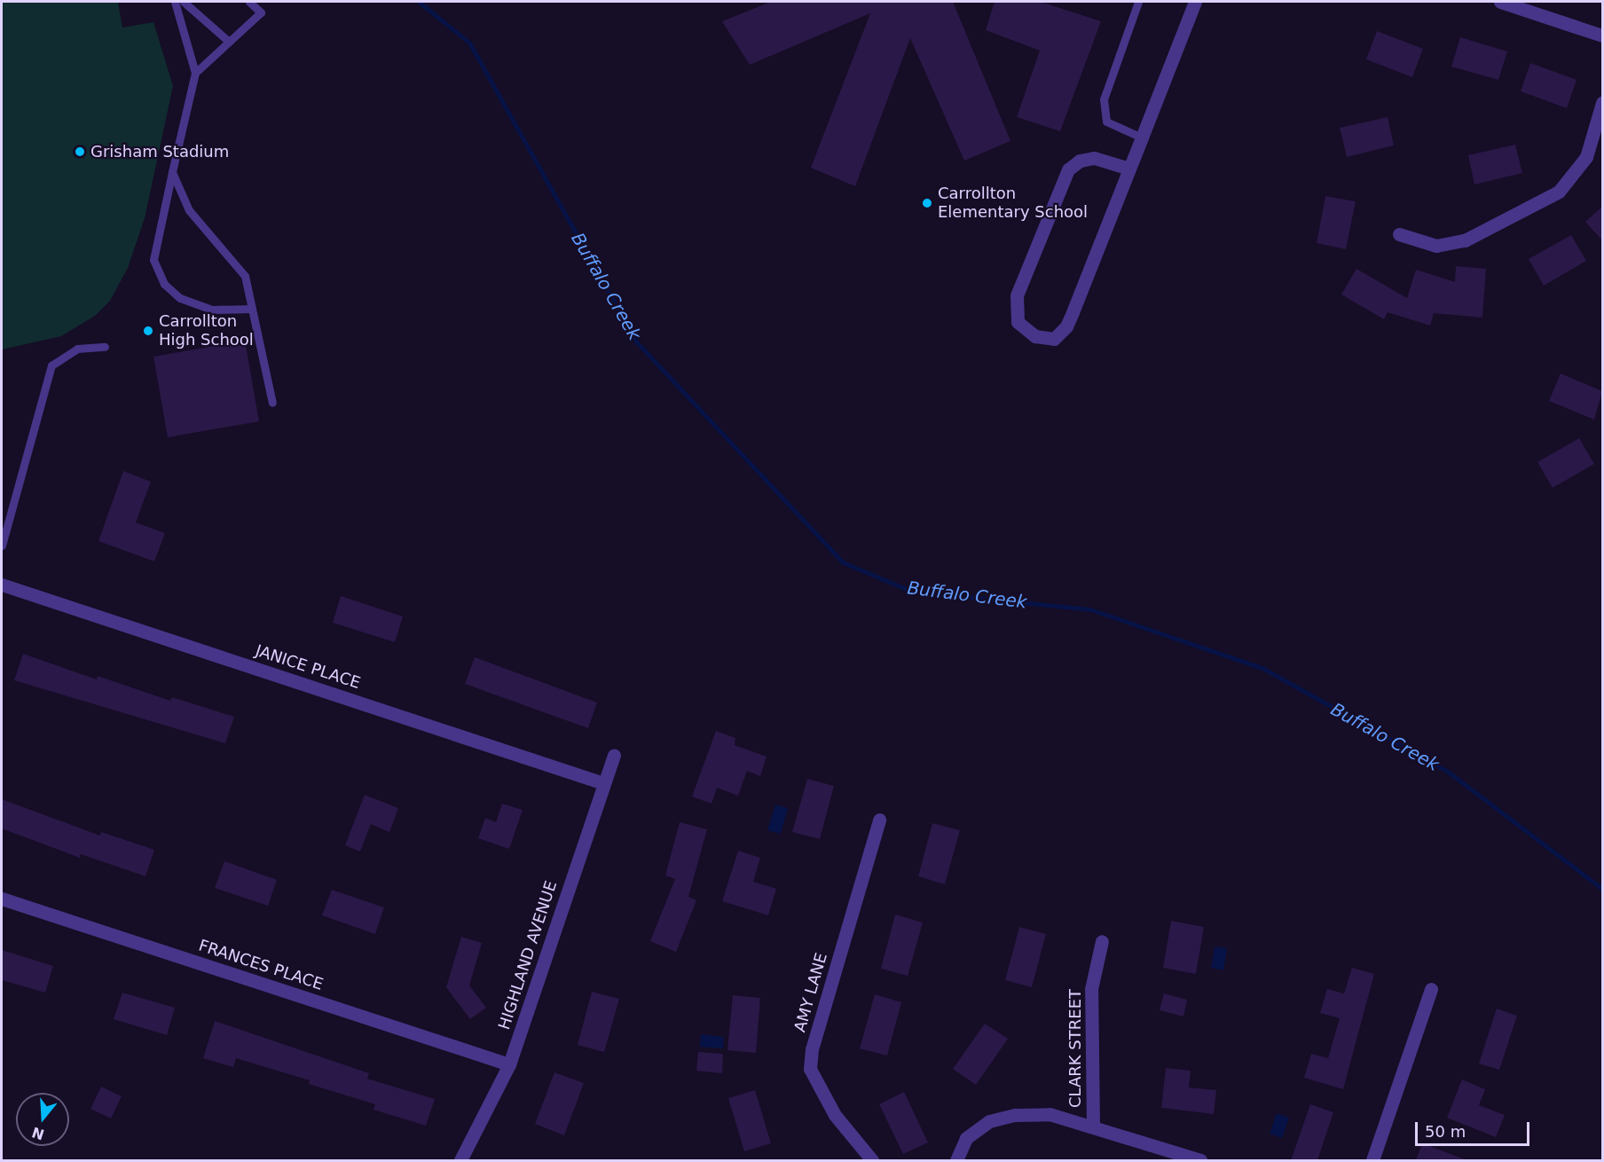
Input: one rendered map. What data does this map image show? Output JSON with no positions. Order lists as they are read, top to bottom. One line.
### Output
{"streets":{"street":["JANICE PLACE","HIGHLAND AVENUE","FRANCES PLACE","AMY LANE","CLARK STREET"]},"crossings":[["JANICE PLACE","HIGHLAND AVENUE"],["HIGHLAND AVENUE","FRANCES PLACE"]],"water":["Buffalo Creek"],"places":["Grisham Stadium","Carrollton Elementary School","Carrollton High School"],"scale_bar":"50 m","north":"bottom"}
